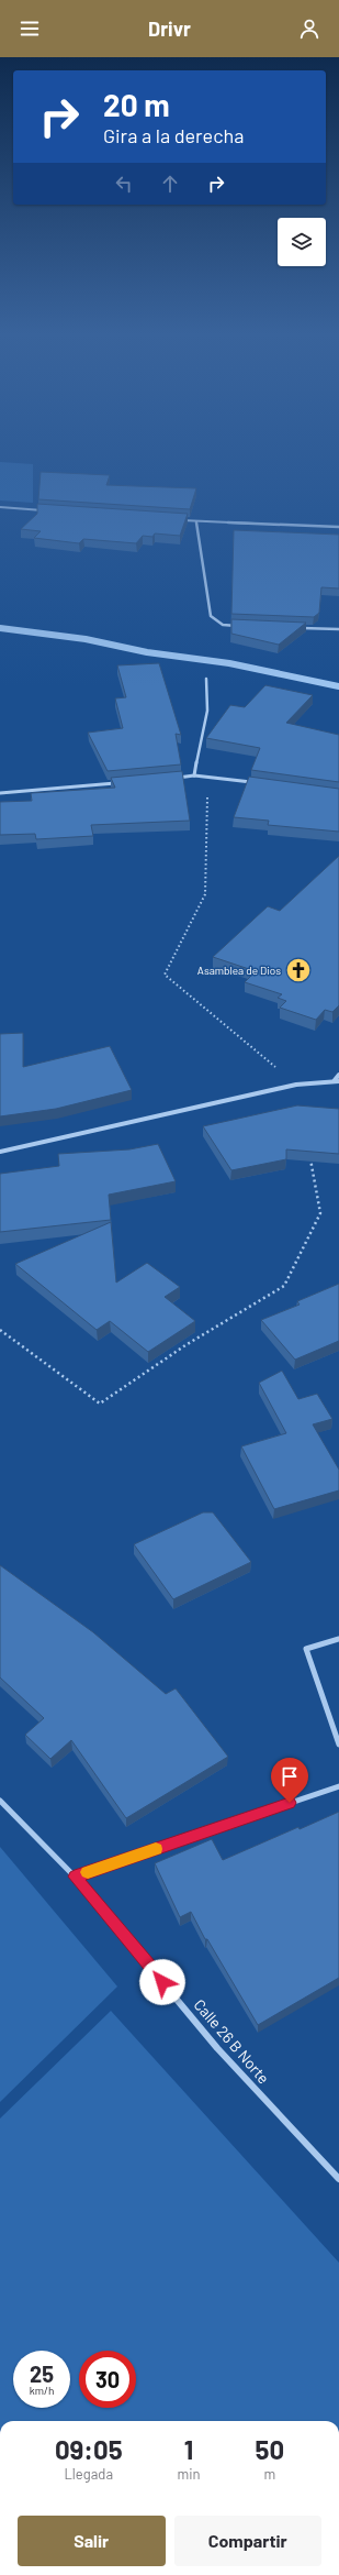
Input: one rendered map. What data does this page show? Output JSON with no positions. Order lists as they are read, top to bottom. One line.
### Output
{"streets":{"street":["Calle 26 B Norte"]},"places":{"church":["Asamblea de Dios"]},"page":{"header":"Drivr","turn":["20 m","Gira a la derecha"],"speed":"25 km/h","limit":"30","eta":["09:05","Llegada","1","min","50","m"],"buttons":["Salir","Compartir"]}}
